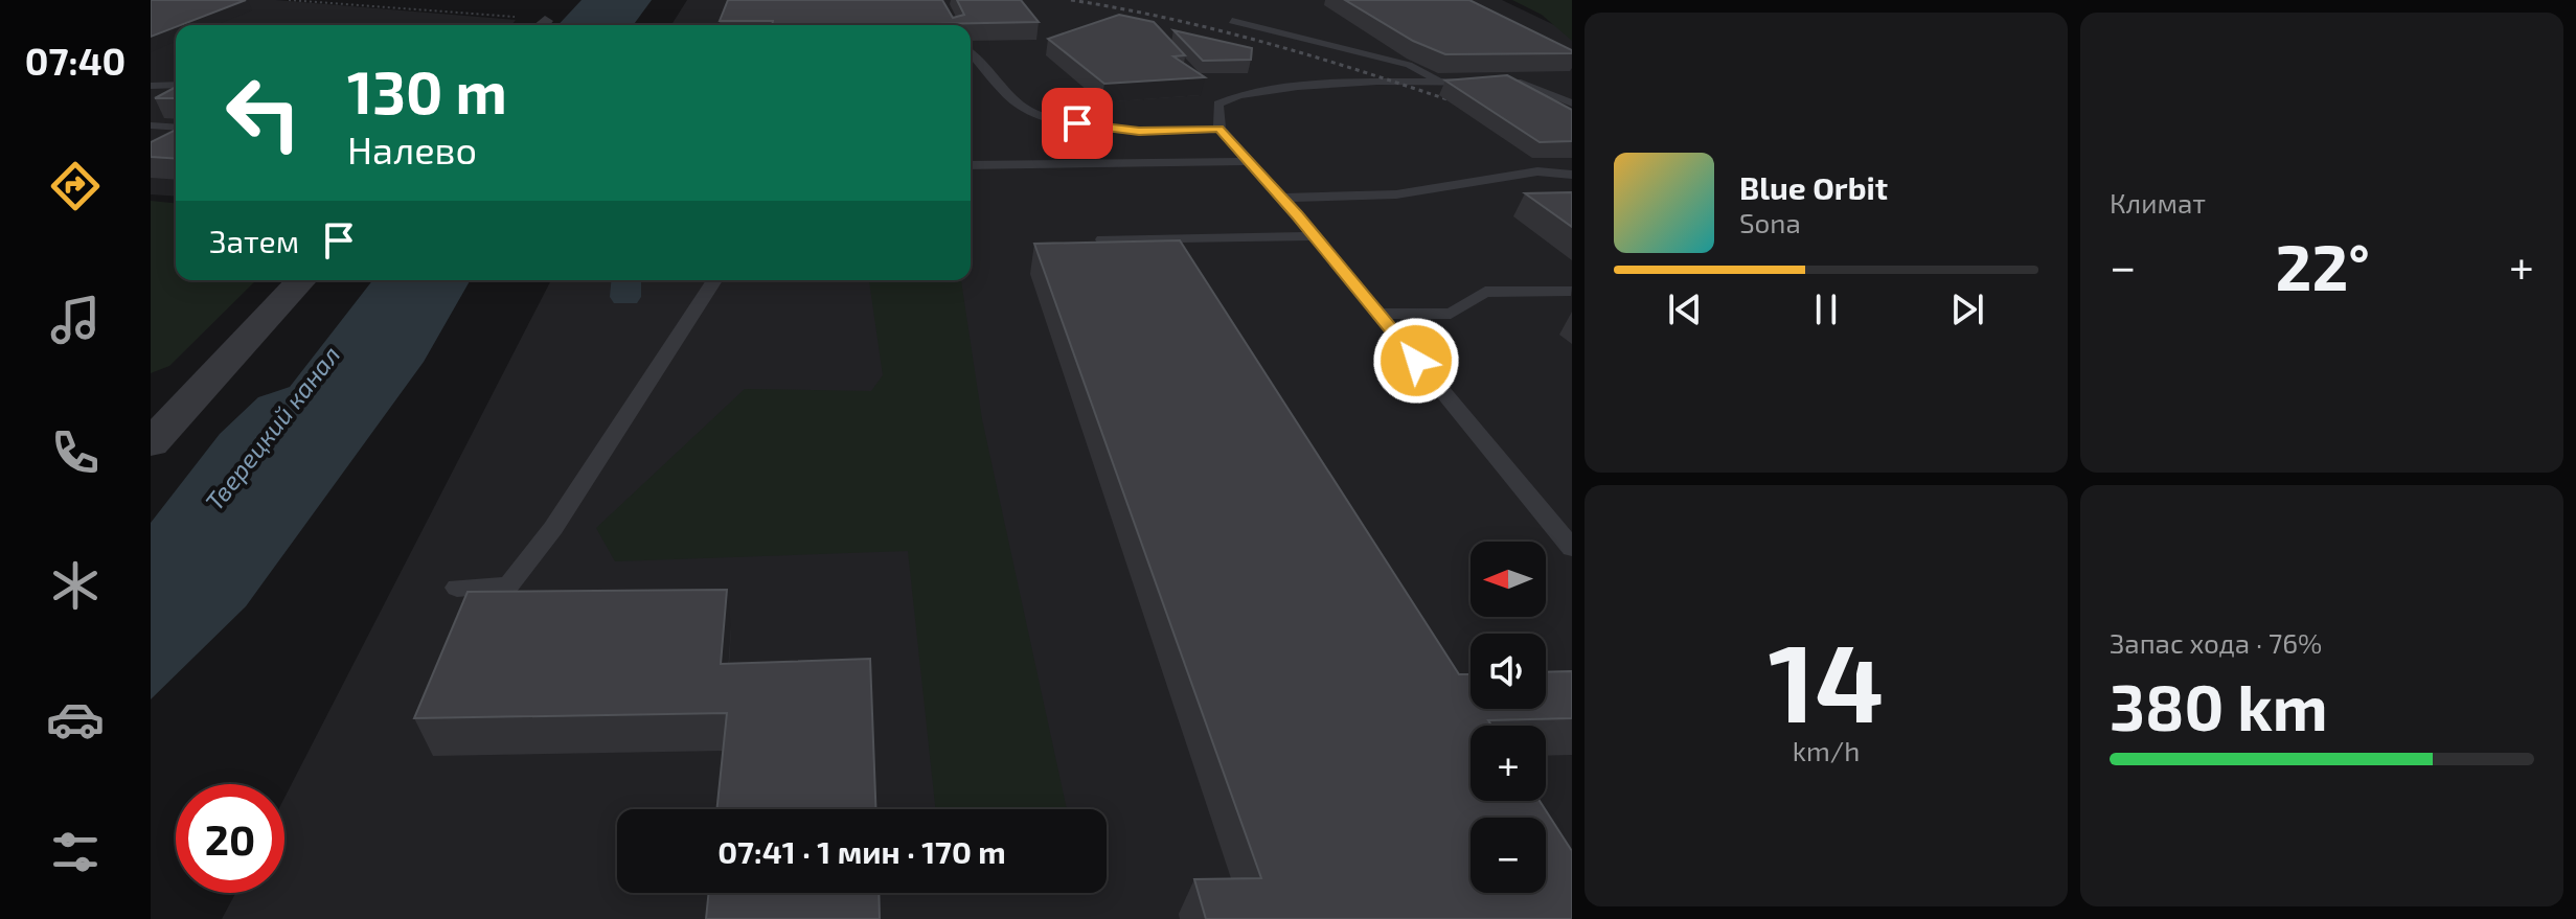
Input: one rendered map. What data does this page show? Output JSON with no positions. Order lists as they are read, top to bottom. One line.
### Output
{"water":["Тверецкий канал"],"north":"left","page":{"tabs":"07:40","tile":["Климат",["14","km/h"],["Запас хода · 76%","380 km"]],"turn":["130 m","Налево"],"song":["Blue Orbit","Sona"],"then":"Затем","heat":["−","22°","+"],"map_buttons":["+","−"],"limit":"20","trip":"07:41 · 1 мин · 170 m"}}
